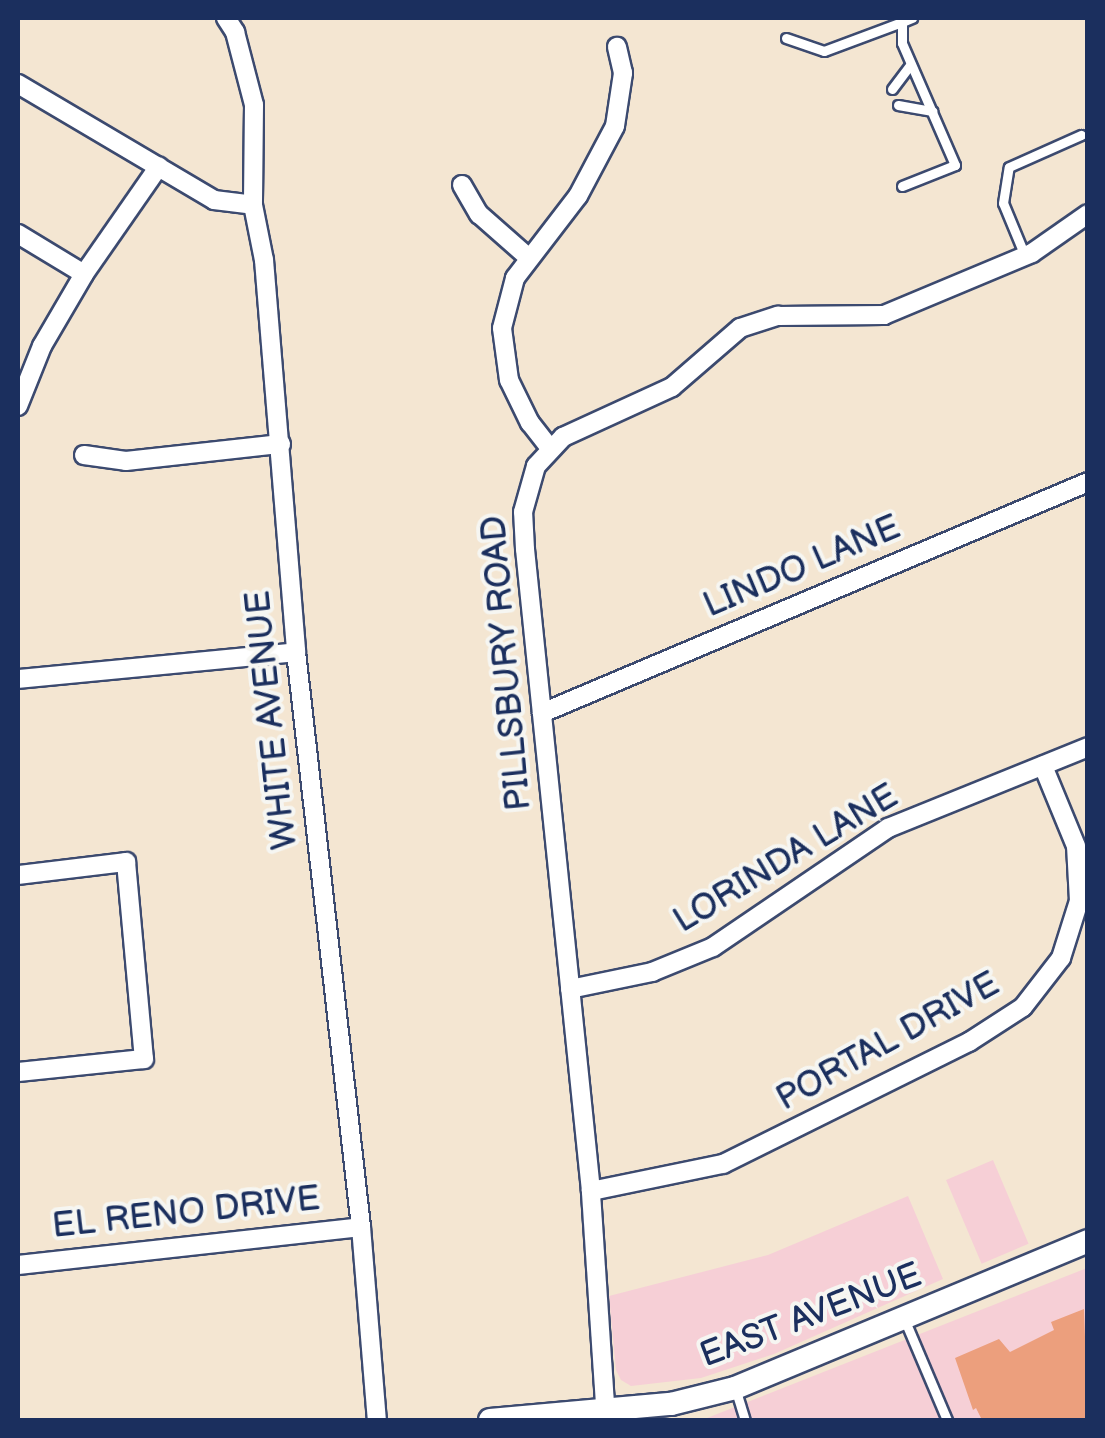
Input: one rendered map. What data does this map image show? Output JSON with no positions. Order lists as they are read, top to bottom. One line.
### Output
{"streets":{"main road":["EAST AVENUE"],"street":["LINDO LANE","PILLSBURY ROAD","WHITE AVENUE","LORINDA LANE","PORTAL DRIVE","EL RENO DRIVE"]},"crossings":[["LINDO LANE","PILLSBURY ROAD"],["PILLSBURY ROAD","LORINDA LANE"],["PILLSBURY ROAD","PORTAL DRIVE"],["PILLSBURY ROAD","EAST AVENUE"],["WHITE AVENUE","EL RENO DRIVE"],["LORINDA LANE","PORTAL DRIVE"]]}
